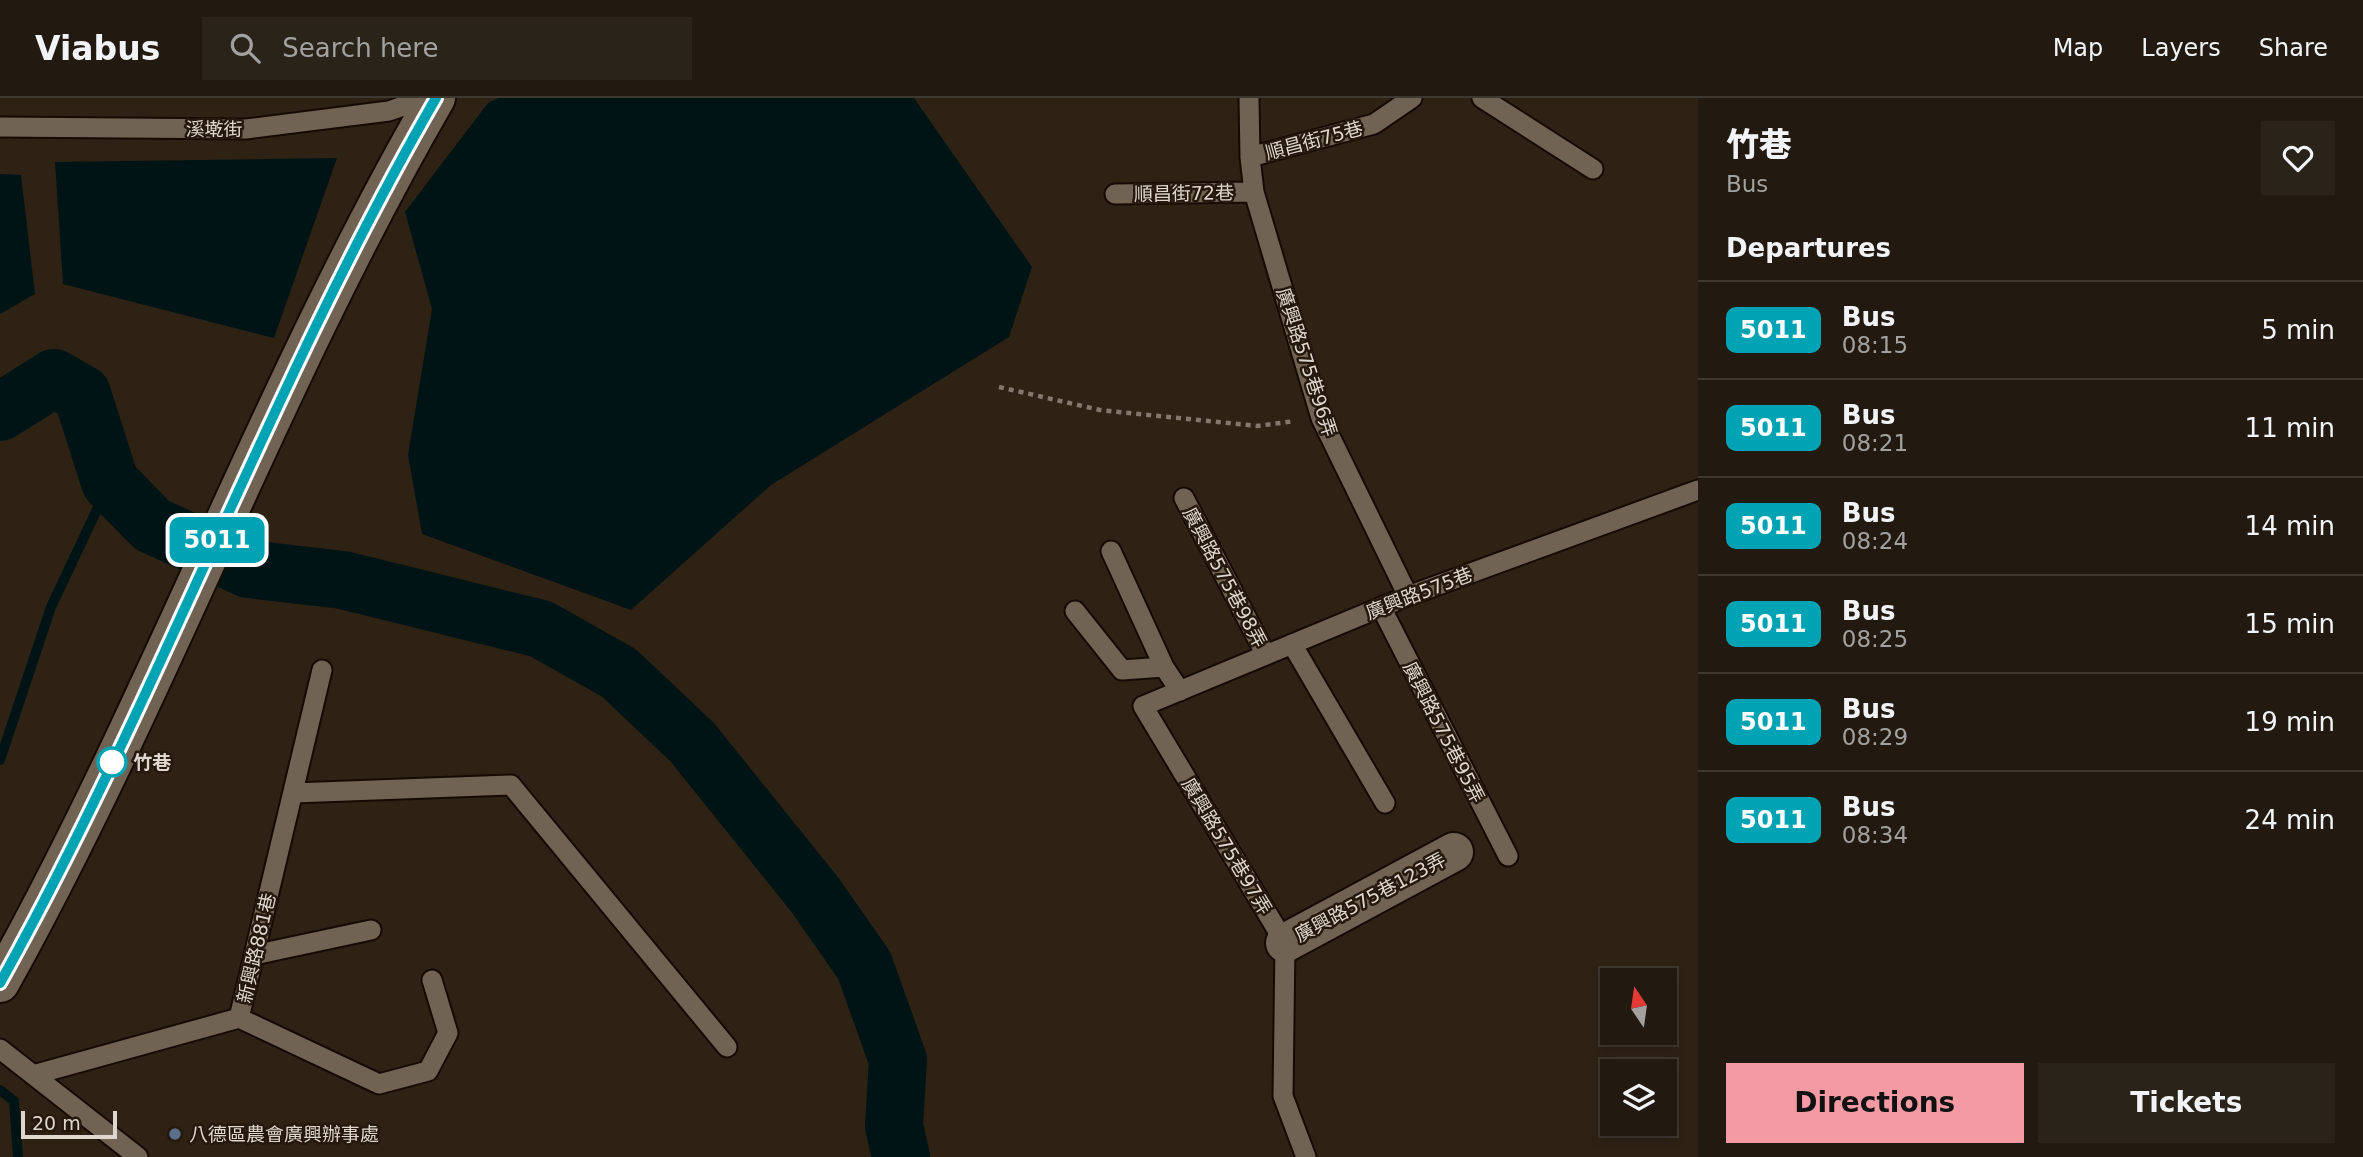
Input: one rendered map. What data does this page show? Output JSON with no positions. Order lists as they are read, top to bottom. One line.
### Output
{"streets":{"street":["廣興路575巷123弄"],"lane":["溪墘街","順昌街75巷","順昌街72巷","廣興路575巷96弄","廣興路575巷98弄","廣興路575巷","廣興路575巷95弄","廣興路575巷97弄","新興路881巷"]},"crossings":[["順昌街75巷","廣興路575巷96弄"],["順昌街72巷","廣興路575巷96弄"],["廣興路575巷96弄","廣興路575巷"],["廣興路575巷98弄","廣興路575巷"],["廣興路575巷","廣興路575巷95弄"],["廣興路575巷","廣興路575巷97弄"],["廣興路575巷97弄","廣興路575巷123弄"]],"places":["竹巷","八德區農會廣興辦事處"],"lines":["bus line 5011"],"scale_bar":"20 m","north":"top","page":{"header":"Viabus","search":"Search here","nav":["Map","Layers","Share"],"on_map":"5011","heading":[["竹巷","Bus"],"Departures"],"list":[{"mark":"5011","name":"Bus","note":"08:15","value":"5 min"},{"mark":"5011","name":"Bus","note":"08:21","value":"11 min"},{"mark":"5011","name":"Bus","note":"08:24","value":"14 min"},{"mark":"5011","name":"Bus","note":"08:25","value":"15 min"},{"mark":"5011","name":"Bus","note":"08:29","value":"19 min"},{"mark":"5011","name":"Bus","note":"08:34","value":"24 min"}],"buttons":["Directions","Tickets"],"scale":"20 m"}}
